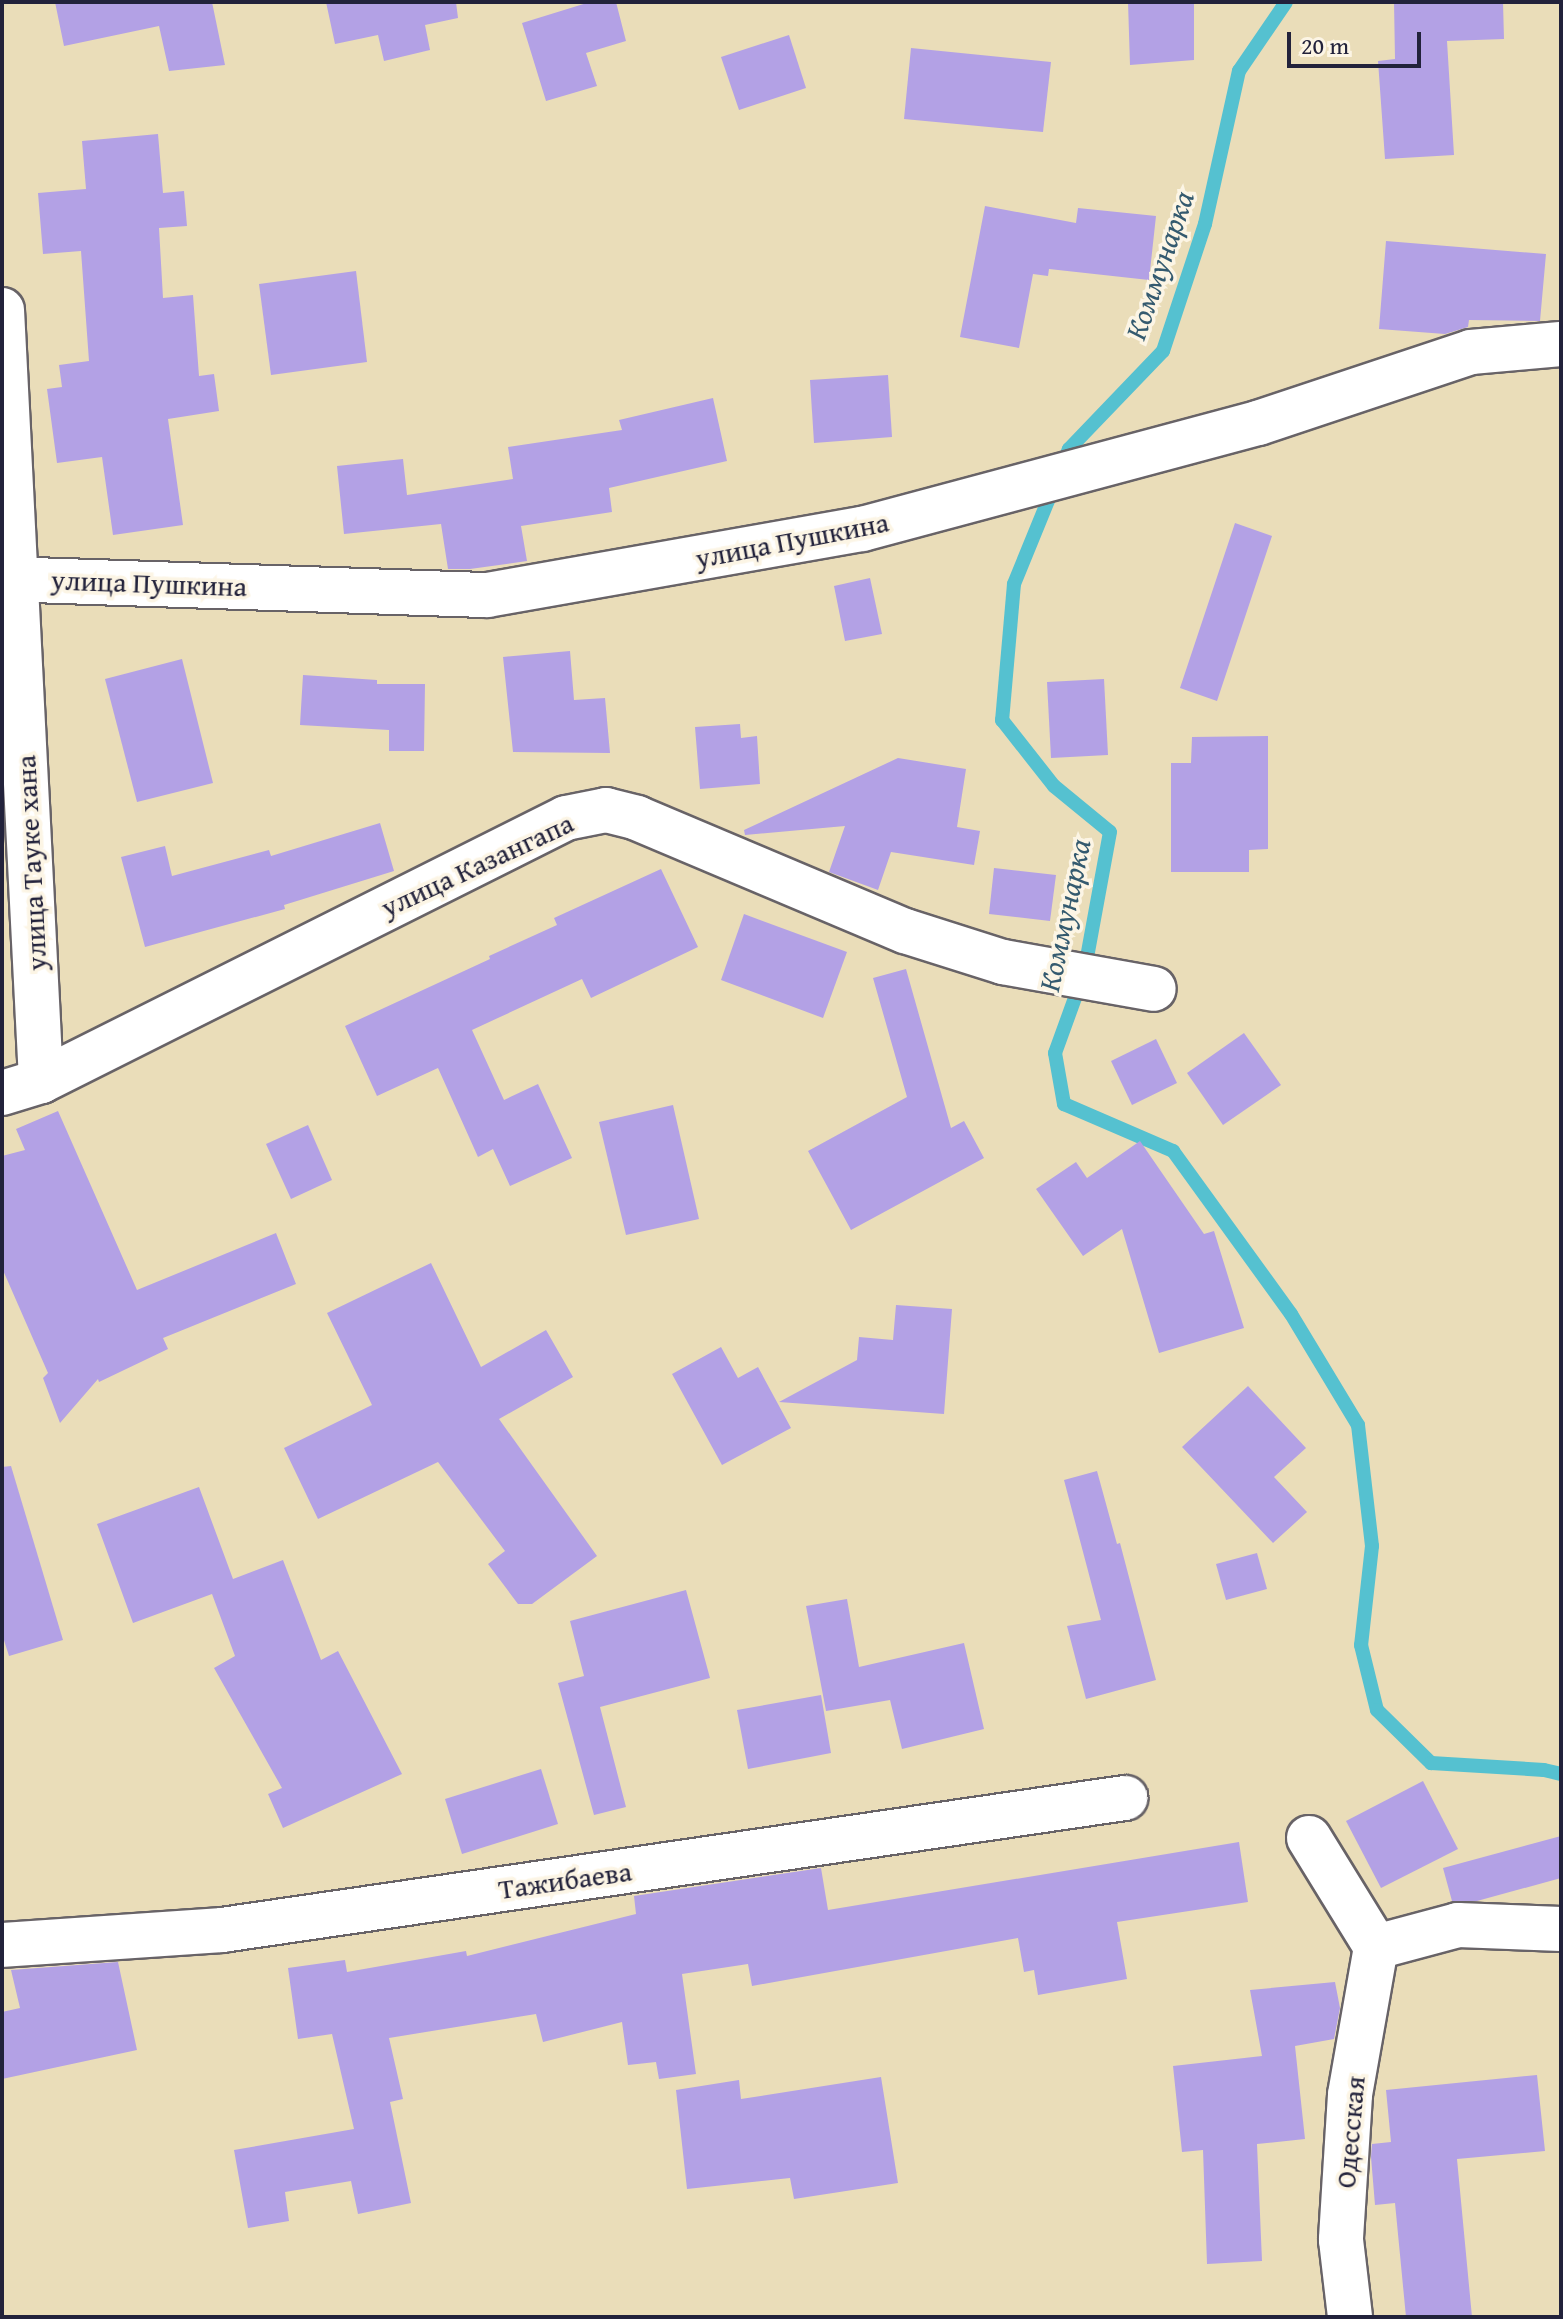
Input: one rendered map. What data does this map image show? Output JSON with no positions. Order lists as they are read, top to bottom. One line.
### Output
{"streets":{"street":["улица Пушкина","улица Тауке хана","улица Казангапа","Тажибаева","Одесская"]},"crossings":[["улица Пушкина","улица Тауке хана"],["улица Тауке хана","улица Казангапа"]],"water":["Коммунарка"],"scale_bar":"20 m"}
